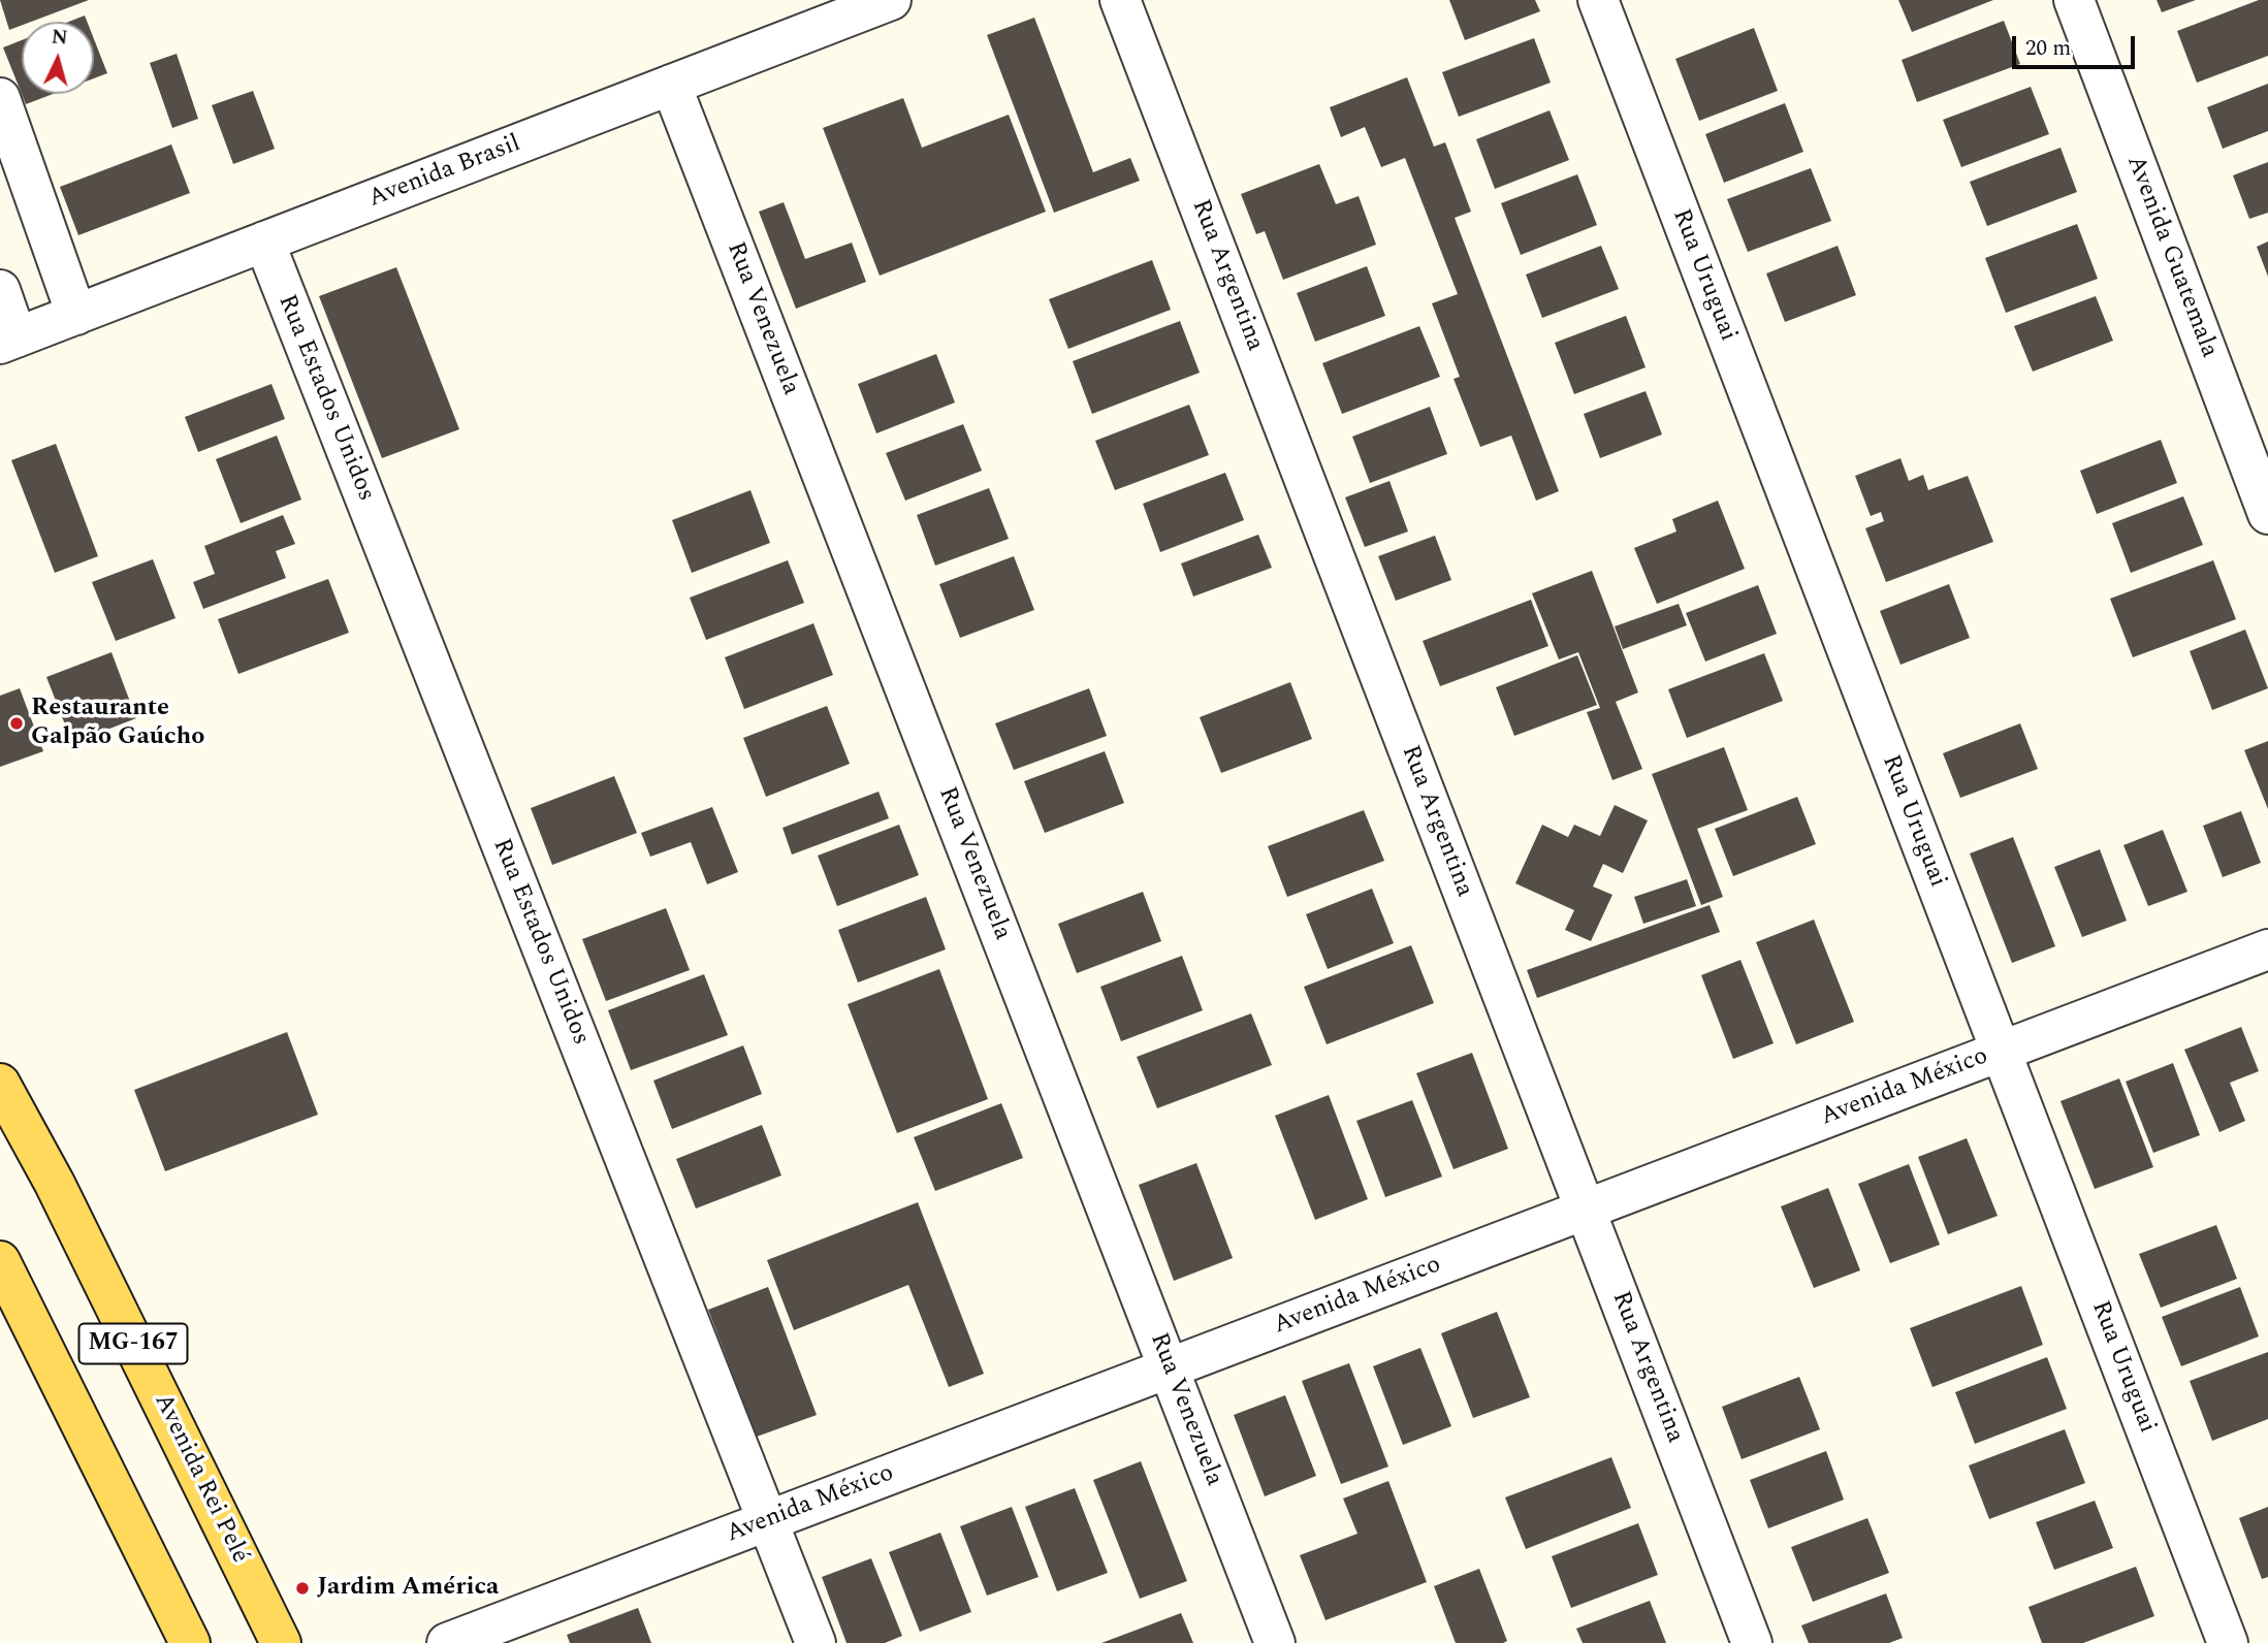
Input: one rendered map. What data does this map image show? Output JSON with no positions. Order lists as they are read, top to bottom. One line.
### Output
{"streets":{"main road":["MG-167","Avenida Rei Pelé"],"street":["Avenida Brasil","Avenida Guatemala","Rua Argentina","Rua Uruguai","Rua Venezuela","Rua Estados Unidos","Avenida México"]},"crossings":[["Avenida Brasil","Rua Venezuela"],["Avenida Brasil","Rua Estados Unidos"],["Rua Argentina","Avenida México"],["Rua Uruguai","Avenida México"],["Rua Venezuela","Avenida México"],["Rua Estados Unidos","Avenida México"]],"places":["Restaurante Galpão Gaúcho","Jardim América"],"scale_bar":"20 m","north":"top"}
